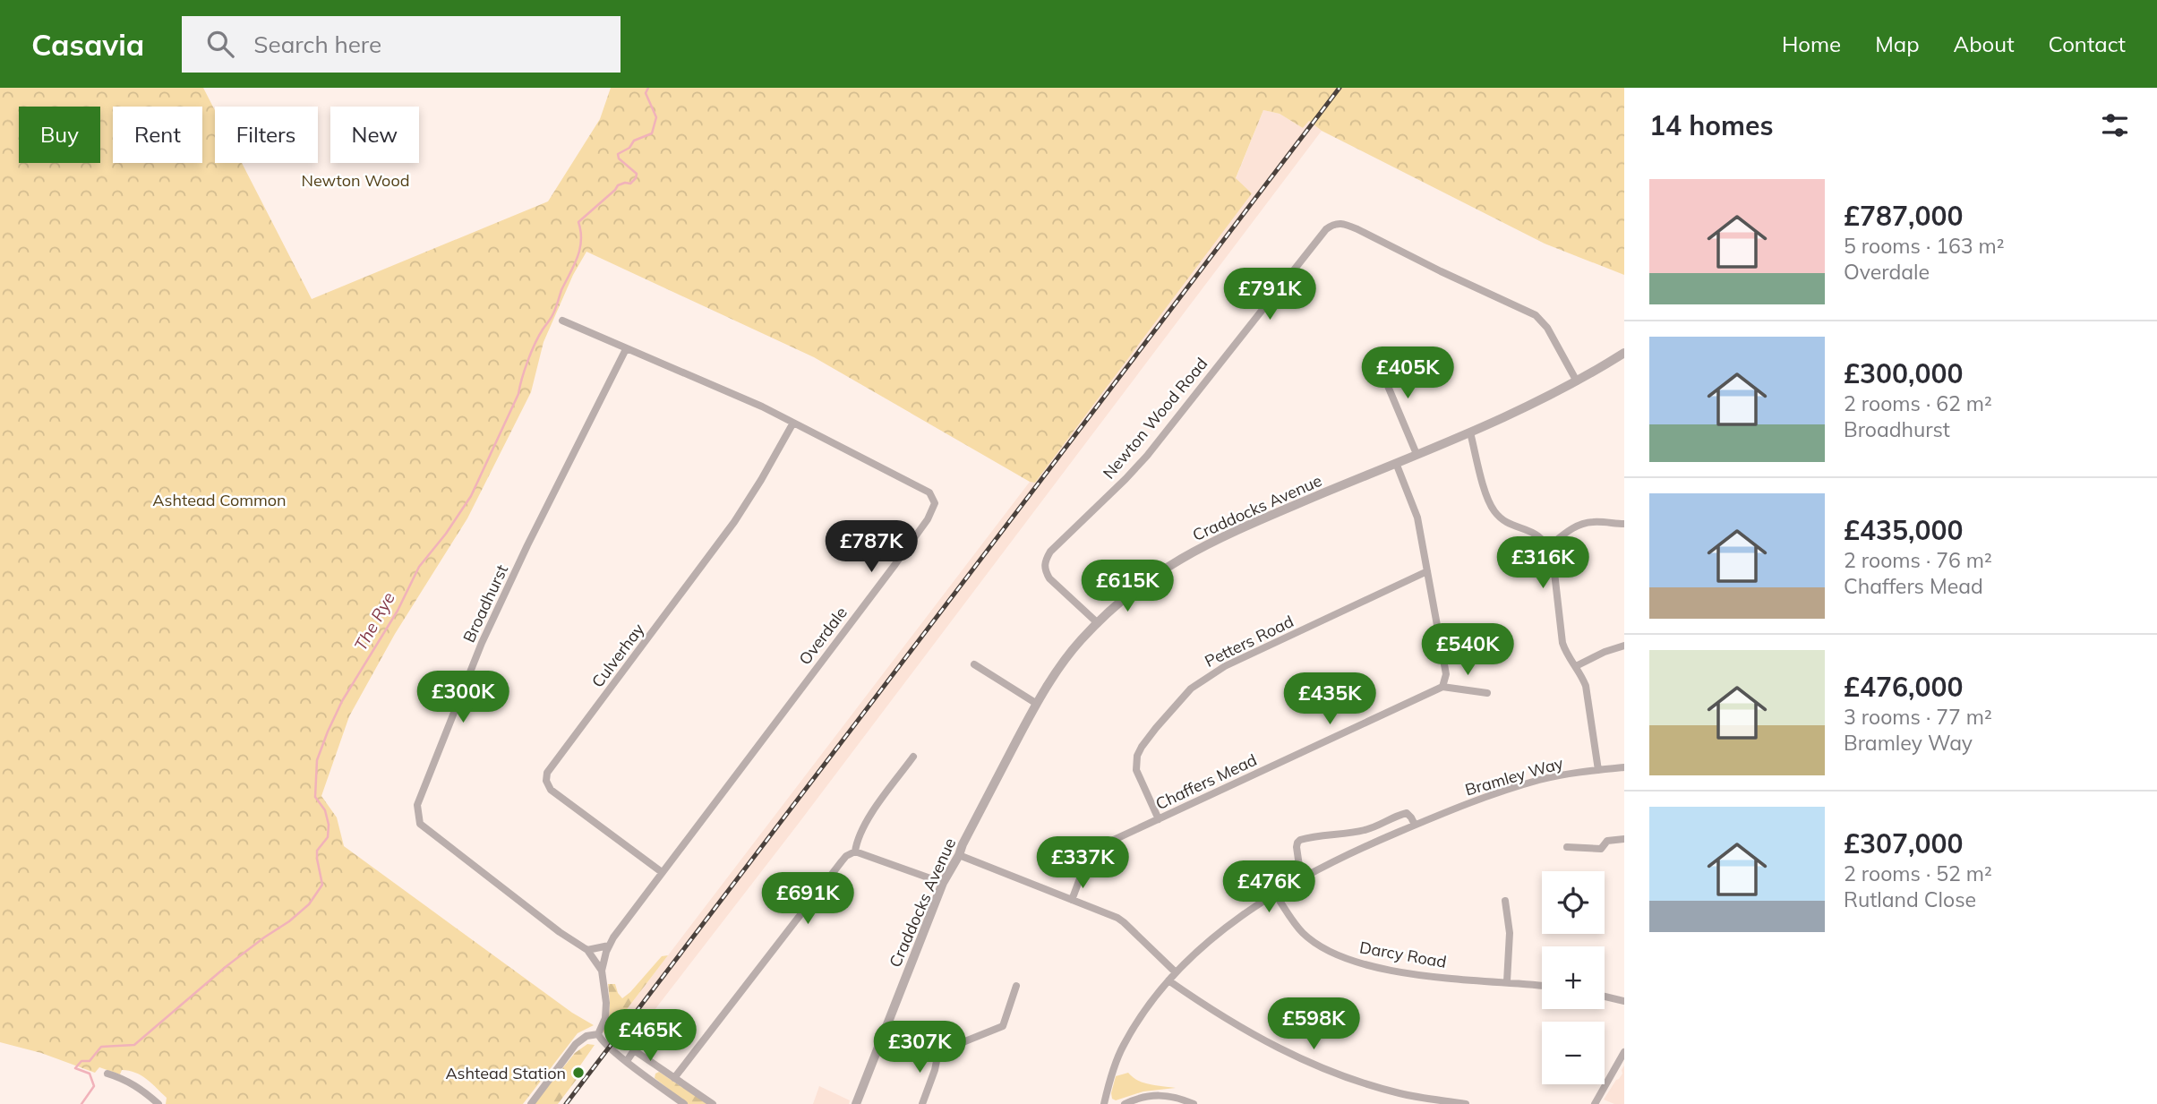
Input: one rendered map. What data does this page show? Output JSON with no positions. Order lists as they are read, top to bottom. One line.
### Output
{"streets":{"street":["Newton Wood Road","Craddocks Avenue","Broadhurst","Overdale","Petters Road","Culverhay","Bramley Way","Chaffers Mead","Darcy Road"]},"crossings":[["Newton Wood Road","Craddocks Avenue"],["Broadhurst","Overdale"],["Overdale","Culverhay"],["Petters Road","Chaffers Mead"],["Bramley Way","Darcy Road"]],"water":["The Rye"],"parks":["Newton Wood","Ashtead Common"],"places":["Ashtead Station"],"page":{"header":"Casavia","search":"Search here","nav":["Home","Map","About","Contact"],"heading":"14 homes","chip":["Buy","Rent","Filters","New"],"list":[{"name":"£787,000","note":"5 rooms · 163 m² · Overdale"},{"name":"£300,000","note":"2 rooms · 62 m² · Broadhurst"},{"name":"£435,000","note":"2 rooms · 76 m² · Chaffers Mead"},{"name":"£476,000","note":"3 rooms · 77 m² · Bramley Way"},{"name":"£307,000","note":"2 rooms · 52 m² · Rutland Close"}],"price":["£791K","£405K","£787K","£316K","£615K","£540K","£300K","£435K","£337K","£476K","£691K","£598K","£465K","£307K"],"map_buttons":["+","−"]}}
